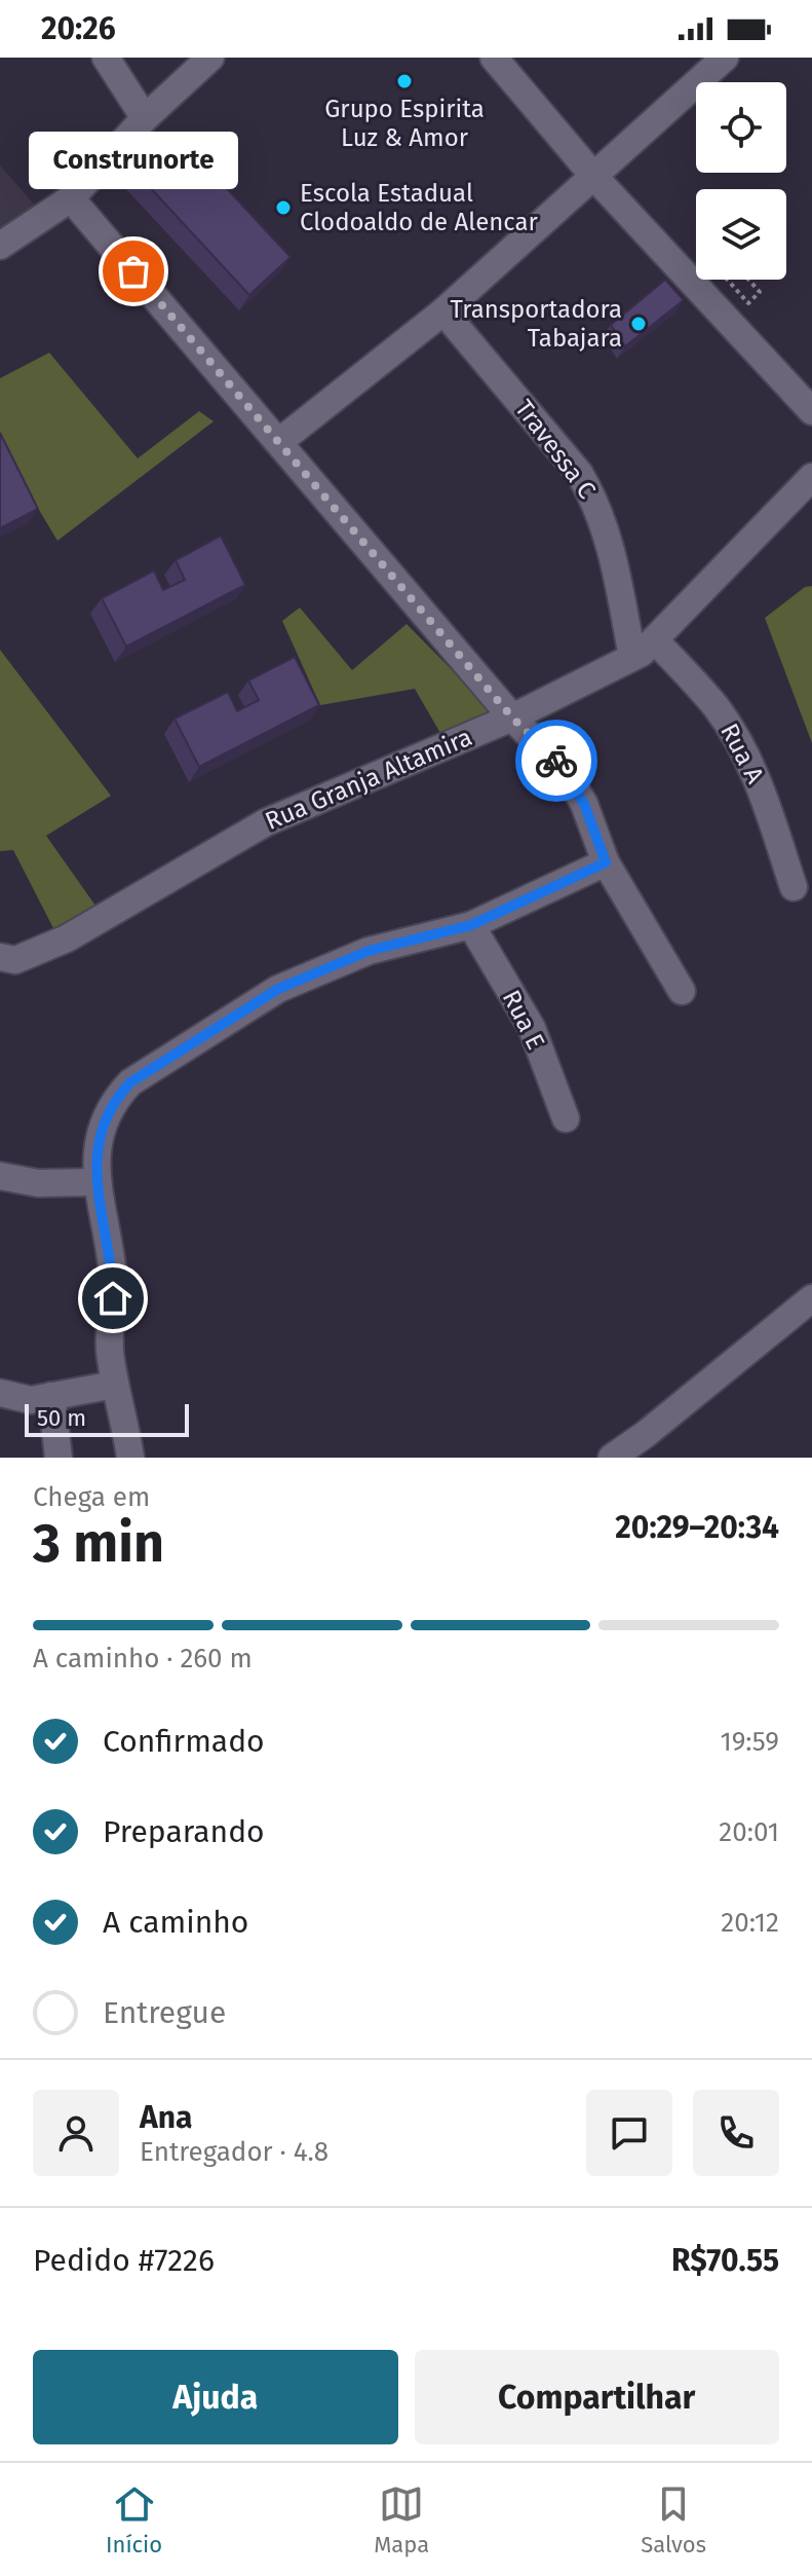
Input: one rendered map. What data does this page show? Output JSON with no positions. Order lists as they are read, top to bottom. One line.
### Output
{"streets":{"street":["Travessa C","Rua A","Rua Granja Altamira","Rua E"]},"crossings":[["Travessa C","Rua Granja Altamira"],["Rua A","Rua Granja Altamira"]],"places":["Grupo Espirita Luz & Amor","Escola Estadual Clodoaldo de Alencar","Construnorte","Transportadora Tabajara"],"scale_bar":"50 m","page":{"status":"20:26","bubble":"Construnorte","scale":"50 m","heading":["3 min","Chega em","20:29–20:34"],"panel":["Ana","Entregador · 4.8","Pedido #7226","R$70.55"],"bar":"A caminho · 260 m","list":[["Confirmado","19:59"],["Preparando","20:01"],["A caminho","20:12"],"Entregue"],"buttons":["Ajuda","Compartilhar"],"tabs":["Início","Mapa","Salvos"]}}
